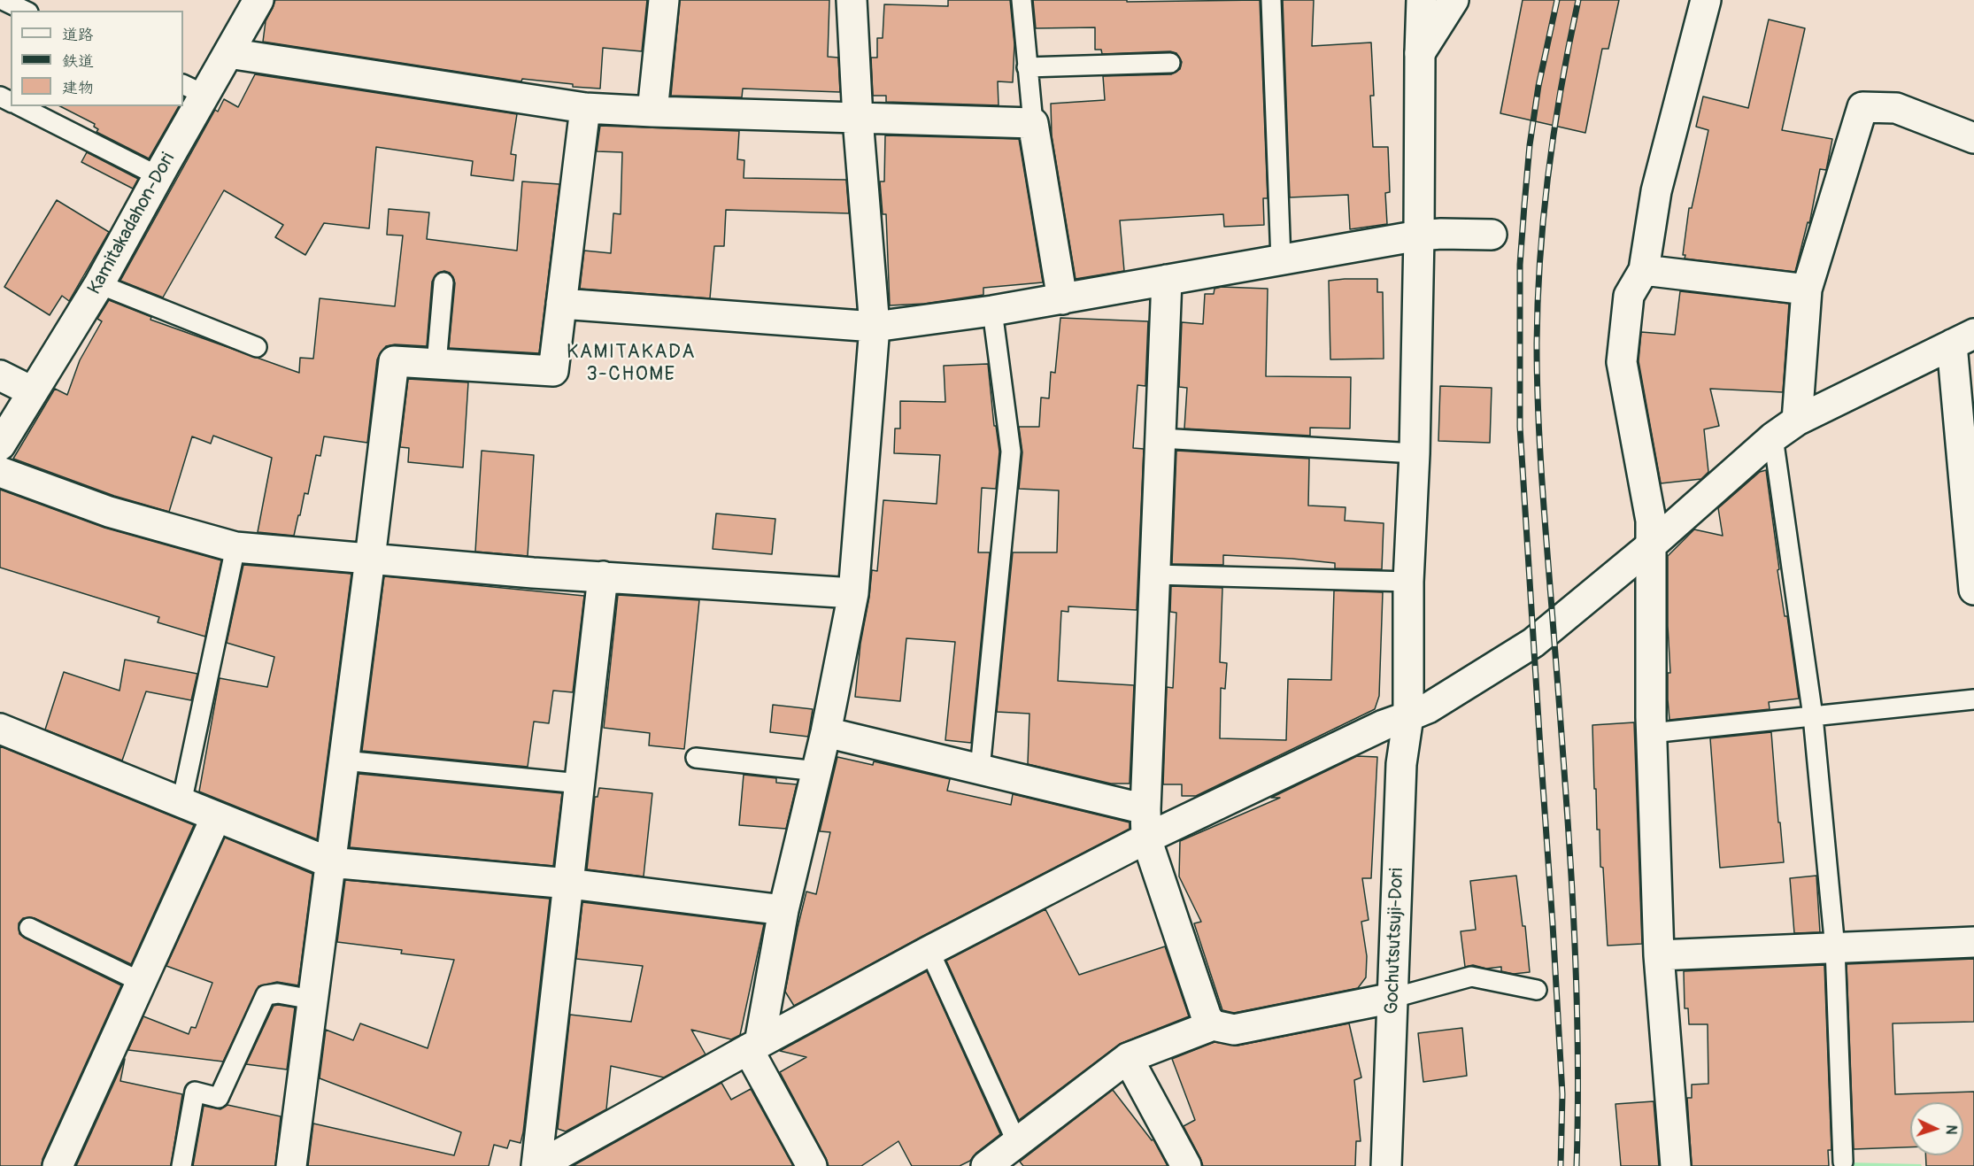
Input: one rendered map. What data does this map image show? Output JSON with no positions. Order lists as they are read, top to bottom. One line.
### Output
{"streets":{"street":["Kamitakadahon-Dori","Gochutsutsuji-Dori"]},"districts":["KAMITAKADA 3-CHOME"],"legend":["道路","鉄道","建物"],"north":"right"}
